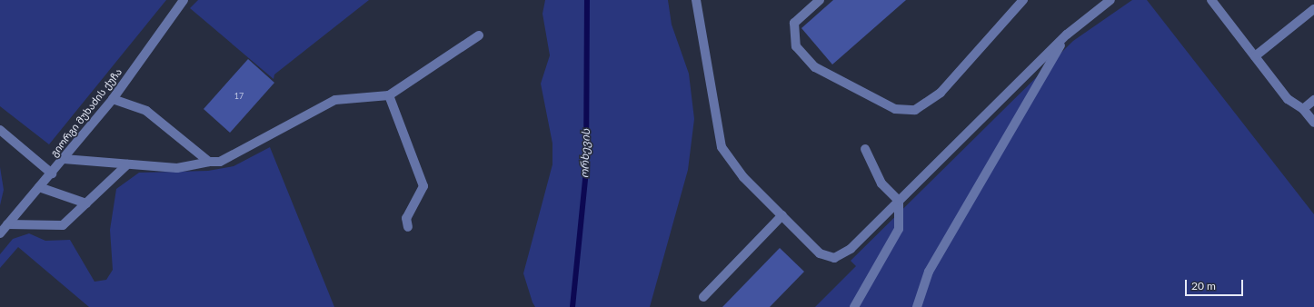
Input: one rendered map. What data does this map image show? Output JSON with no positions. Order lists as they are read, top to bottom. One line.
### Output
{"streets":{"street":["გიორგი მუხაძის ქუჩა"]},"water":["ორხევის"],"house_numbers":["17"],"scale_bar":"20 m"}
